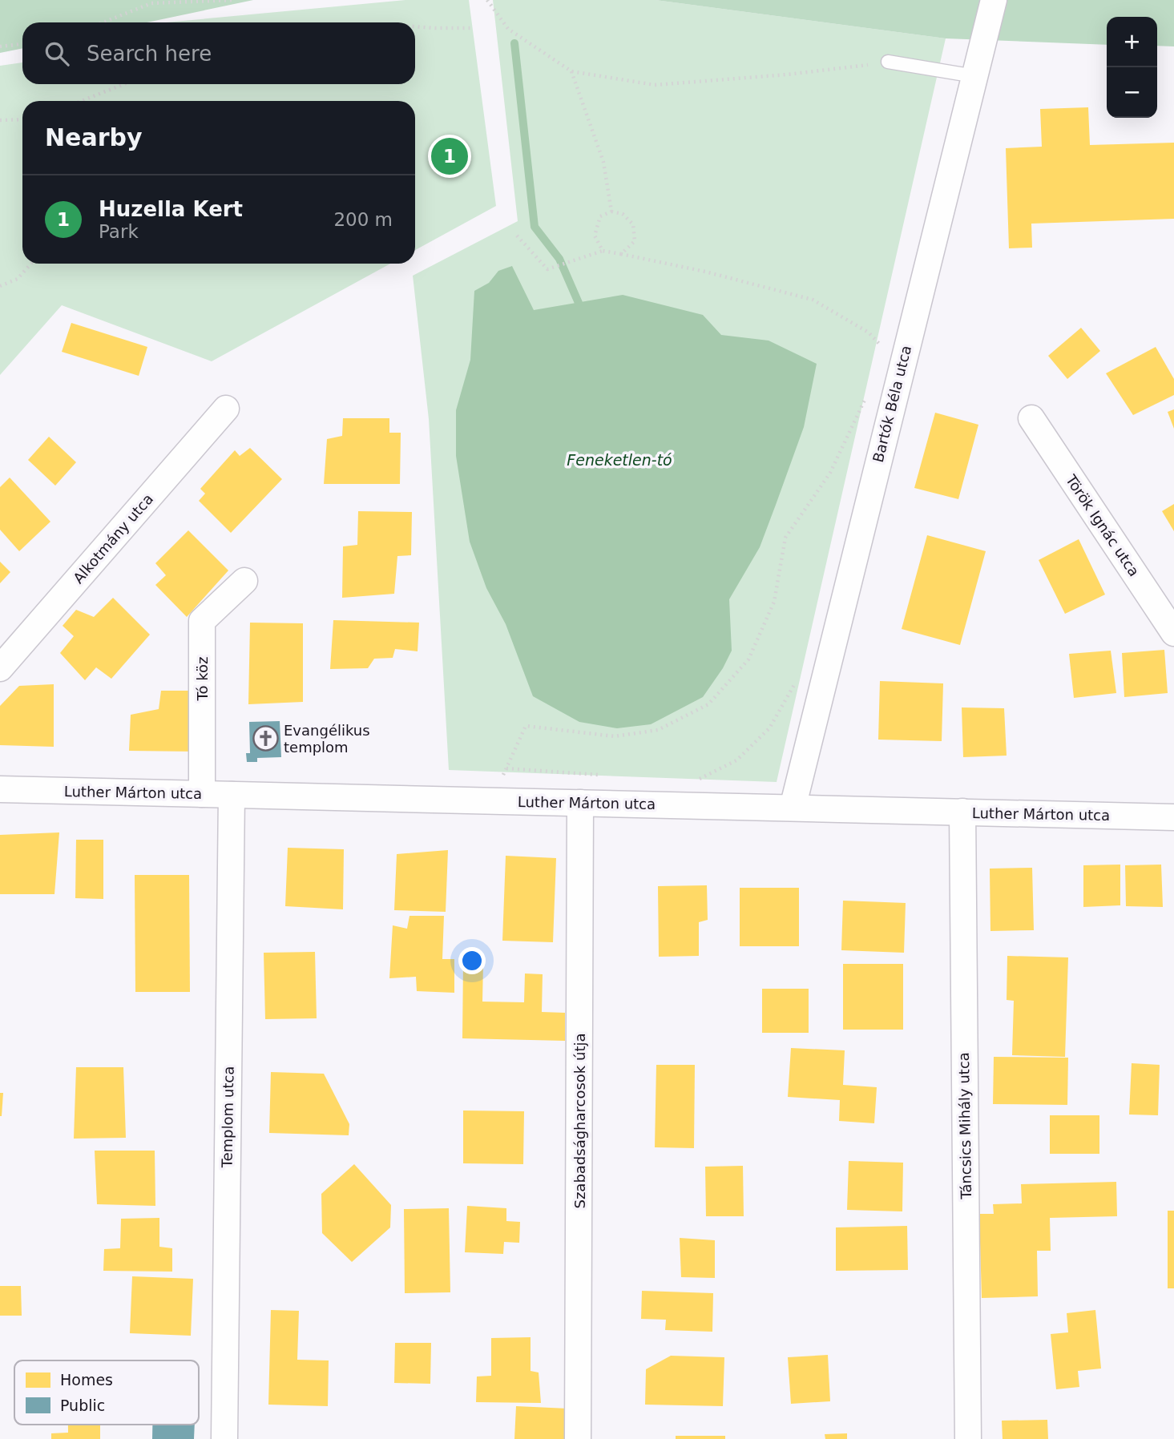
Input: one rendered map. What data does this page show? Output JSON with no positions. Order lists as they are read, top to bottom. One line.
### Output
{"streets":{"street":["Bartók Béla utca","Török Ignác utca","Alkotmány utca","Tó köz","Luther Márton utca","Templom utca","Szabadságharcosok útja","Táncsics Mihály utca"]},"crossings":[["Bartók Béla utca","Luther Márton utca"],["Tó köz","Luther Márton utca"],["Luther Márton utca","Templom utca"],["Luther Márton utca","Szabadságharcosok útja"],["Luther Márton utca","Táncsics Mihály utca"]],"water":["Feneketlen-tó"],"places":{"church":["Evangélikus templom"]},"legend":["Homes","Public"],"page":{"map_buttons":["+","−"],"search":"Search here","heading":"Nearby","pins":"1","list":[{"mark":"1","name":"Huzella Kert","note":"Park","value":"200 m"}]}}
